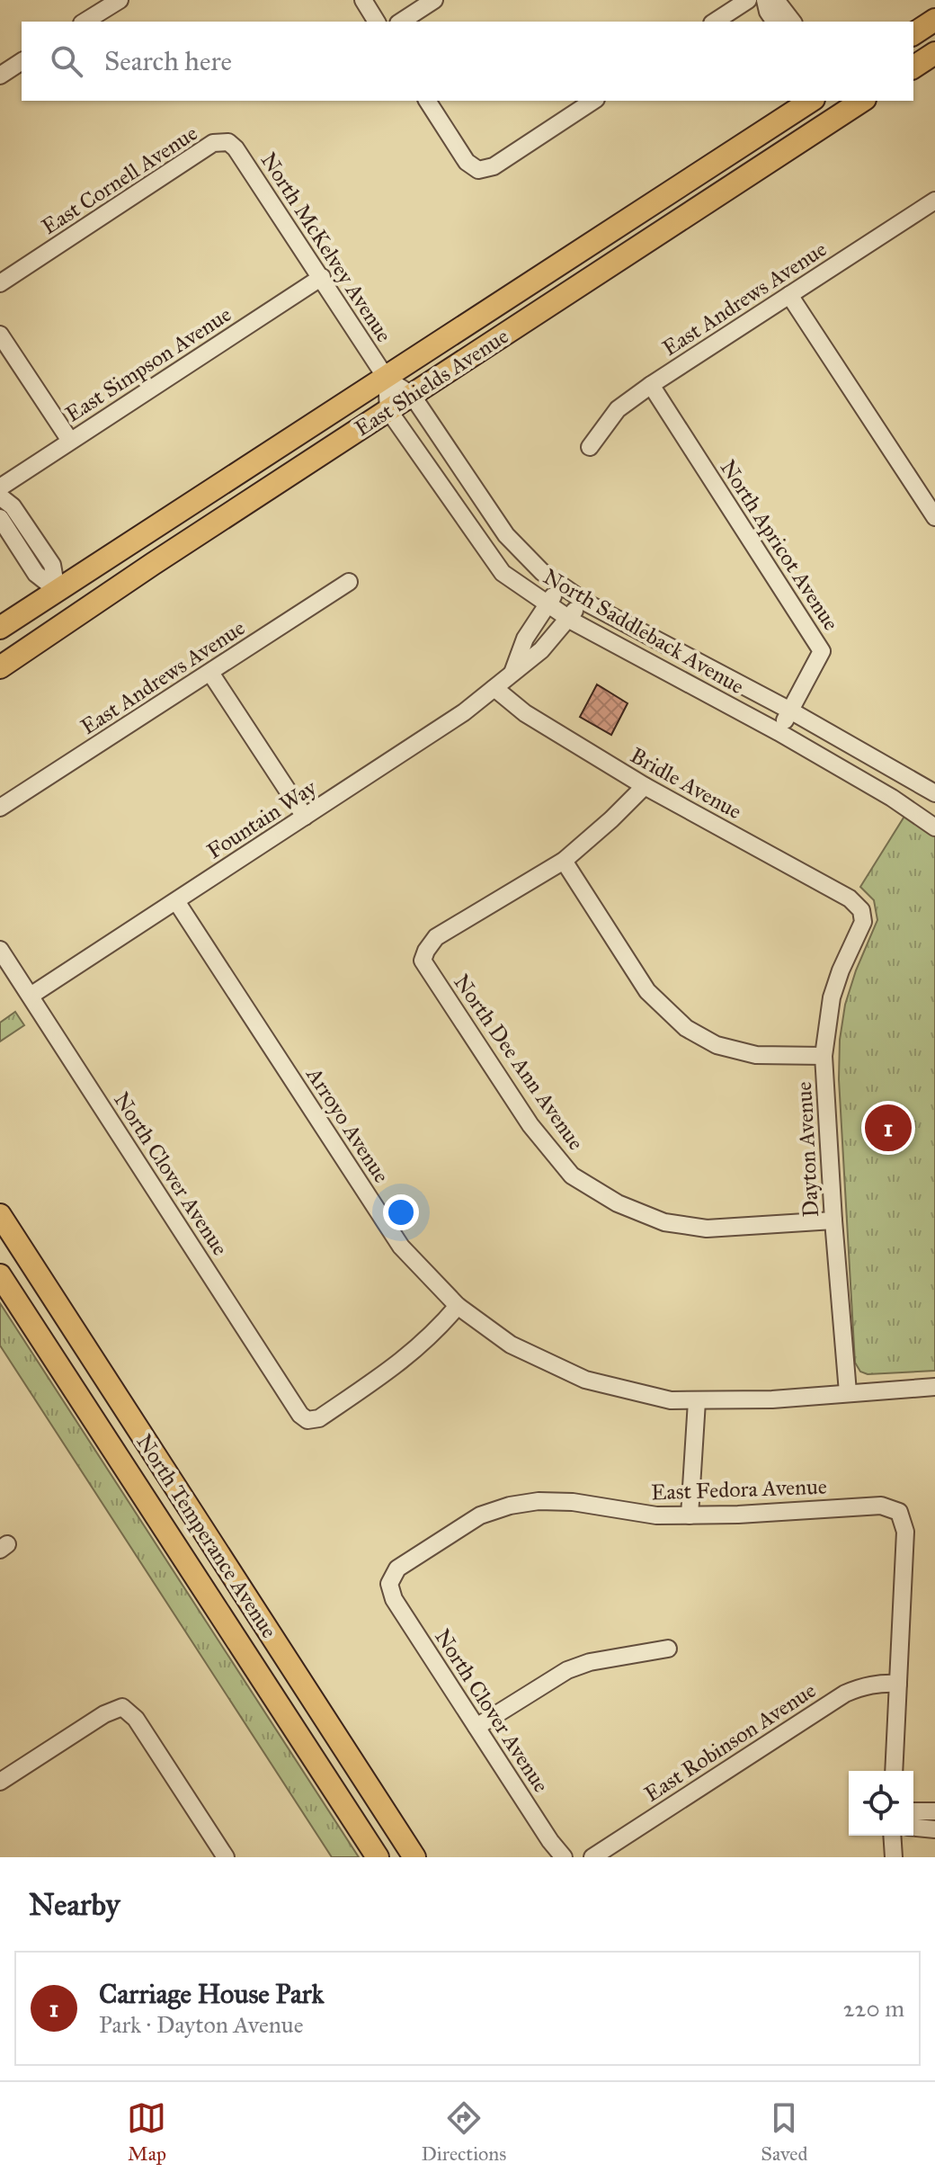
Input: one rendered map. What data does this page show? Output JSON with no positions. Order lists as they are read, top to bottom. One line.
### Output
{"streets":{"main road":["East Shields Avenue","North Temperance Avenue"],"street":["East Cornell Avenue","North McKelvey Avenue","East Andrews Avenue","East Simpson Avenue","North Apricot Avenue","North Saddleback Avenue","Bridle Avenue","Fountain Way","North Dee Ann Avenue","Arroyo Avenue","Dayton Avenue","North Clover Avenue","East Fedora Avenue","East Robinson Avenue"]},"crossings":[["East Cornell Avenue","North McKelvey Avenue"],["North McKelvey Avenue","East Simpson Avenue"],["North McKelvey Avenue","East Shields Avenue"],["North McKelvey Avenue","North Saddleback Avenue"],["East Andrews Avenue","North Apricot Avenue"],["East Shields Avenue","North Saddleback Avenue"],["North Apricot Avenue","North Saddleback Avenue"],["North Saddleback Avenue","Fountain Way"],["Bridle Avenue","Fountain Way"],["Bridle Avenue","Dayton Avenue"],["Fountain Way","Arroyo Avenue"],["Fountain Way","North Clover Avenue"],["North Dee Ann Avenue","Dayton Avenue"],["Arroyo Avenue","Dayton Avenue"],["Arroyo Avenue","North Clover Avenue"],["North Clover Avenue","East Fedora Avenue"],["East Fedora Avenue","East Robinson Avenue"]],"page":{"search":"Search here","pins":"1","heading":"Nearby","list":[{"mark":"1","name":"Carriage House Park","note":"Park · Dayton Avenue","value":"220 m"}],"nav":["Map","Directions","Saved"]}}
